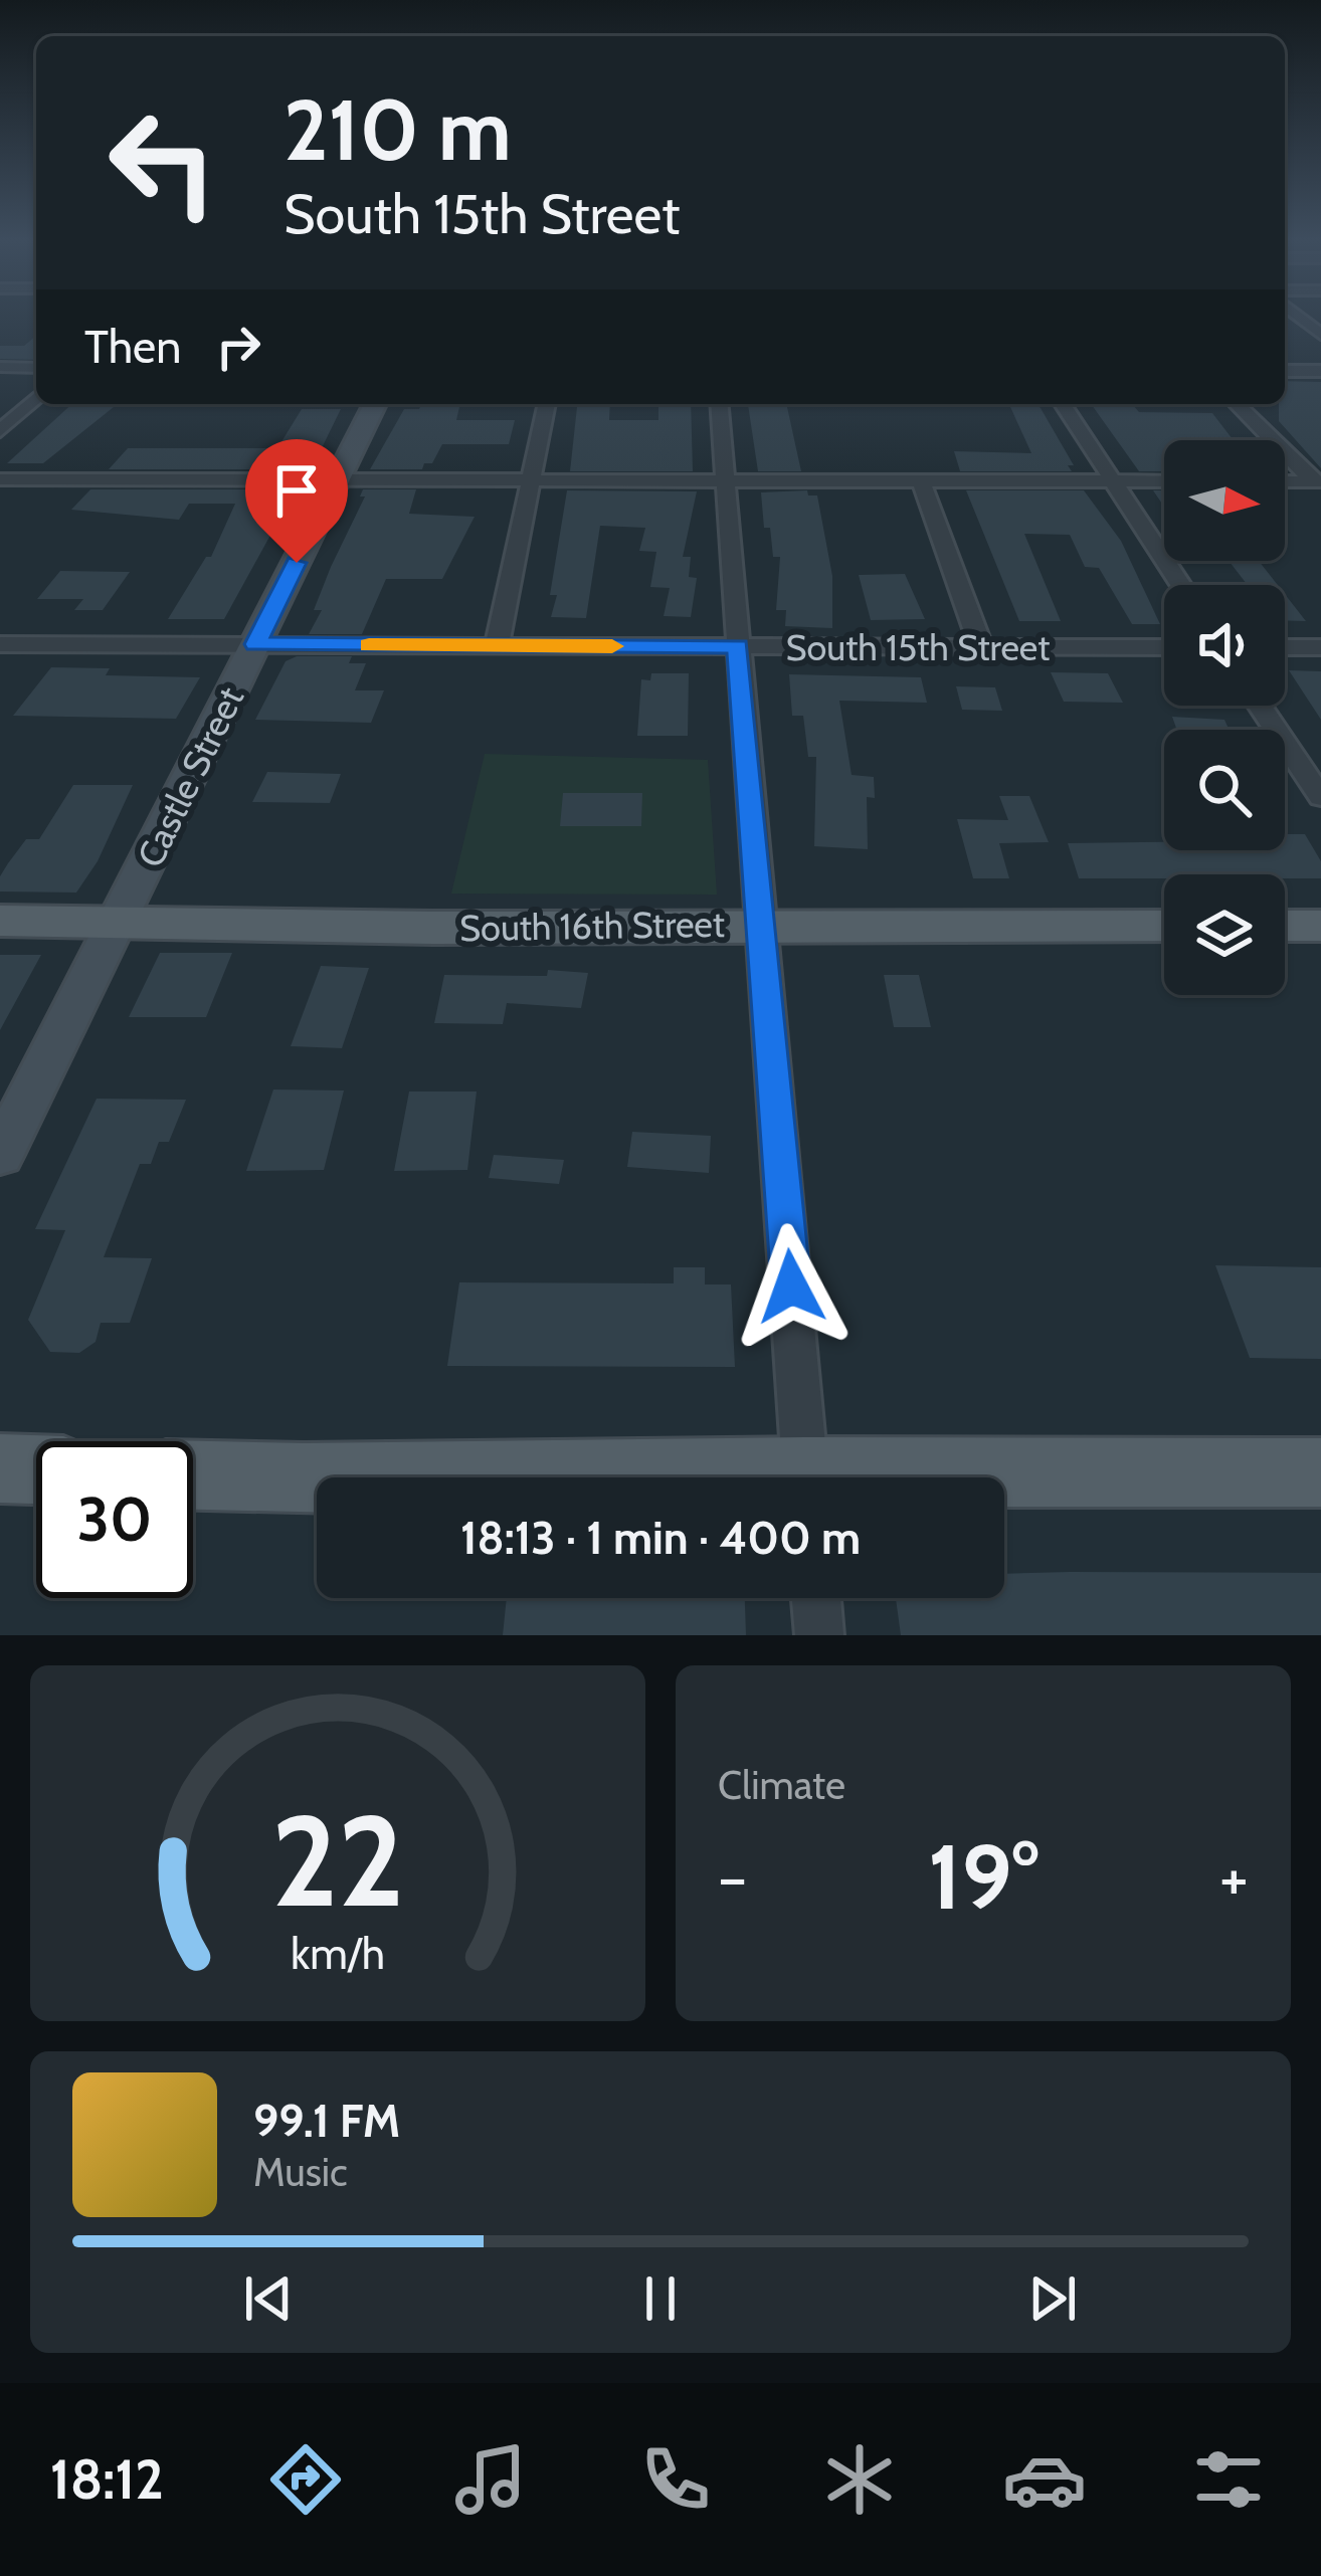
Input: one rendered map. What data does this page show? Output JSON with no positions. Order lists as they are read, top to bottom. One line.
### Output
{"streets":{"main road":["South 16th Street"],"street":["South 15th Street","Castle Street"]},"crossings":[["South 15th Street","Castle Street"],["Castle Street","South 16th Street"]],"north":"right","page":{"turn":["210 m","South 15th Street"],"then":"Then","limit":"30","trip":"18:13 · 1 min · 400 m","tile":"Climate","heat":["−","19°","+"],"song":["99.1 FM","Music"],"tabs":"18:12","gauge":["22","km/h"]}}
